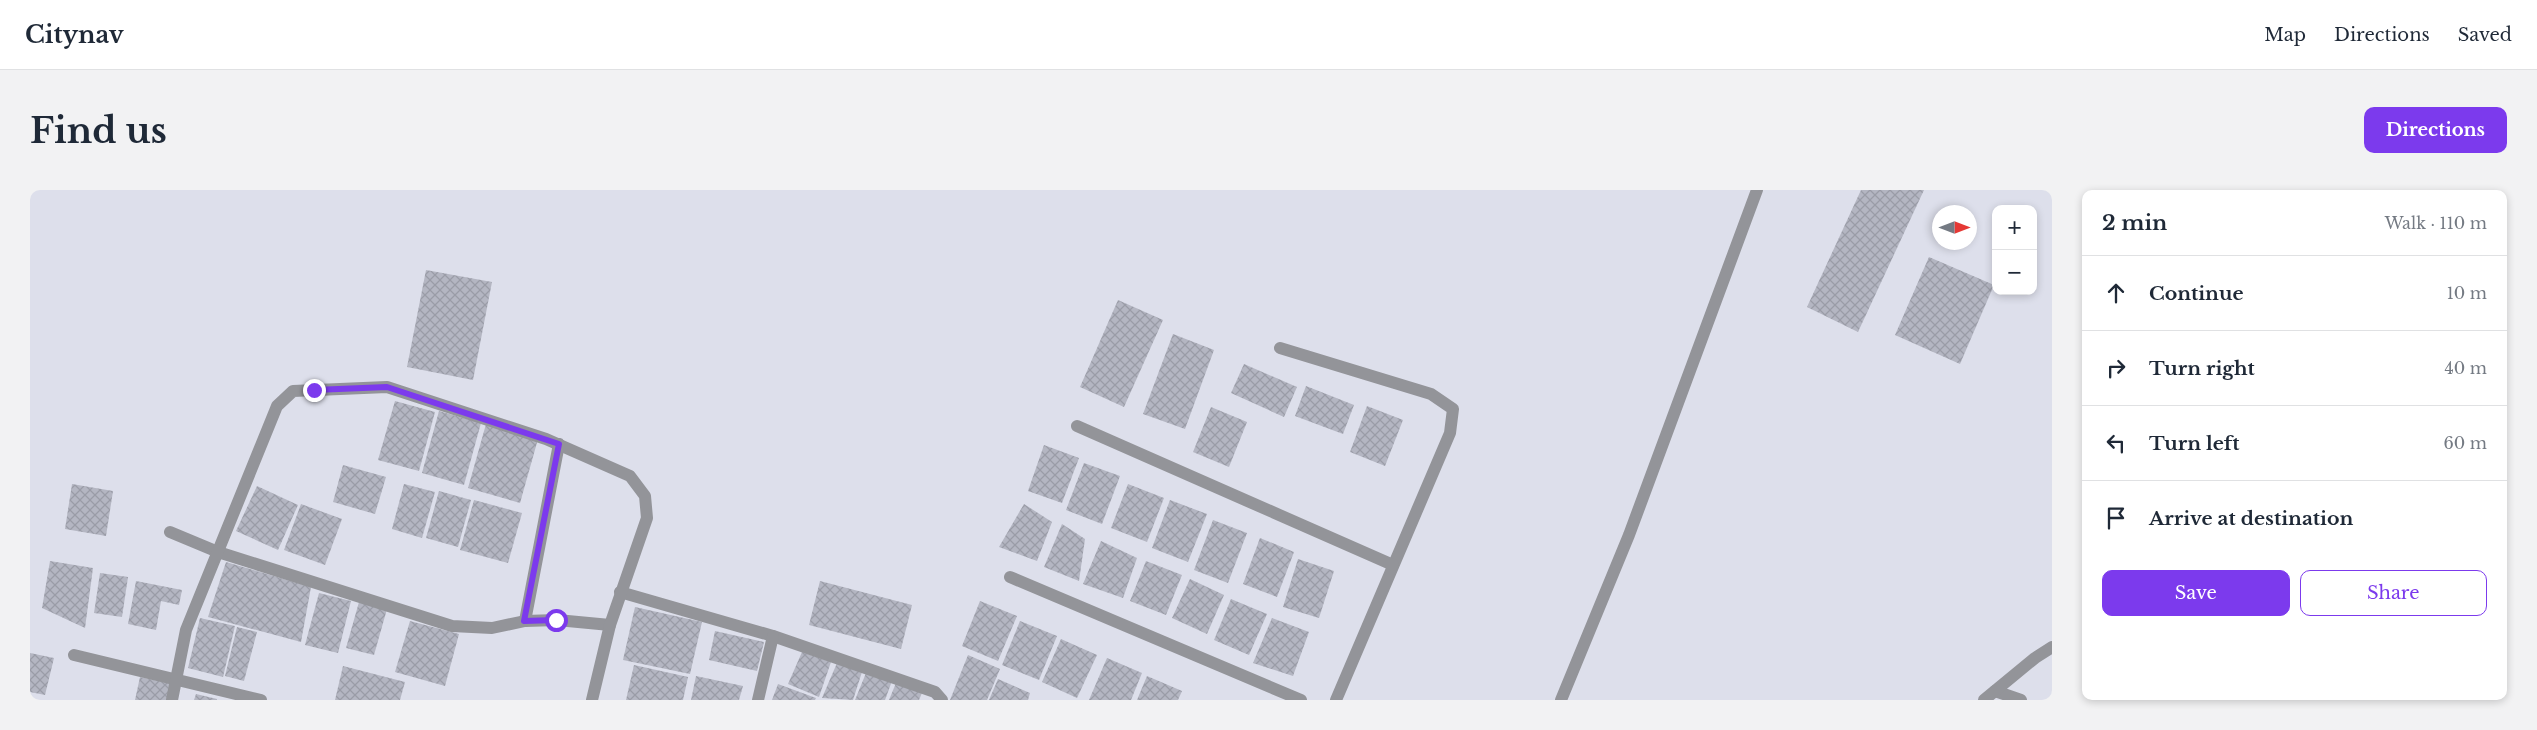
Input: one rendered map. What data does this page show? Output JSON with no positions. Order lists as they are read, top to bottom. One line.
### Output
{"north":"right","page":{"header":"Citynav","nav":["Map","Directions","Saved"],"buttons":["Directions",["Save","Share"]],"title":"Find us","heading":["2 min","Walk · 110 m"],"map_buttons":["+","−"],"list":[["Continue","10 m"],["Turn right","40 m"],["Turn left","60 m"],"Arrive at destination"]}}
